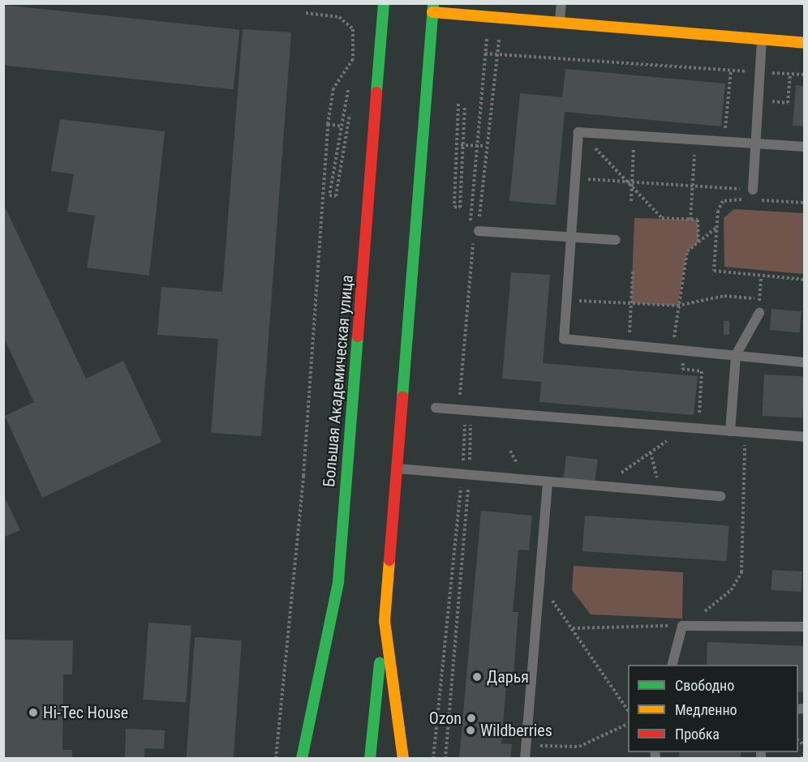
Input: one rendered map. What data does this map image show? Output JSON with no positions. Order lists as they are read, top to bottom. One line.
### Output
{"streets":{"main road":["Большая Академическая улица"]},"places":["Дарья","Hi-Tec House","Ozon","Wildberries"],"legend":["Свободно","Медленно","Пробка"]}
